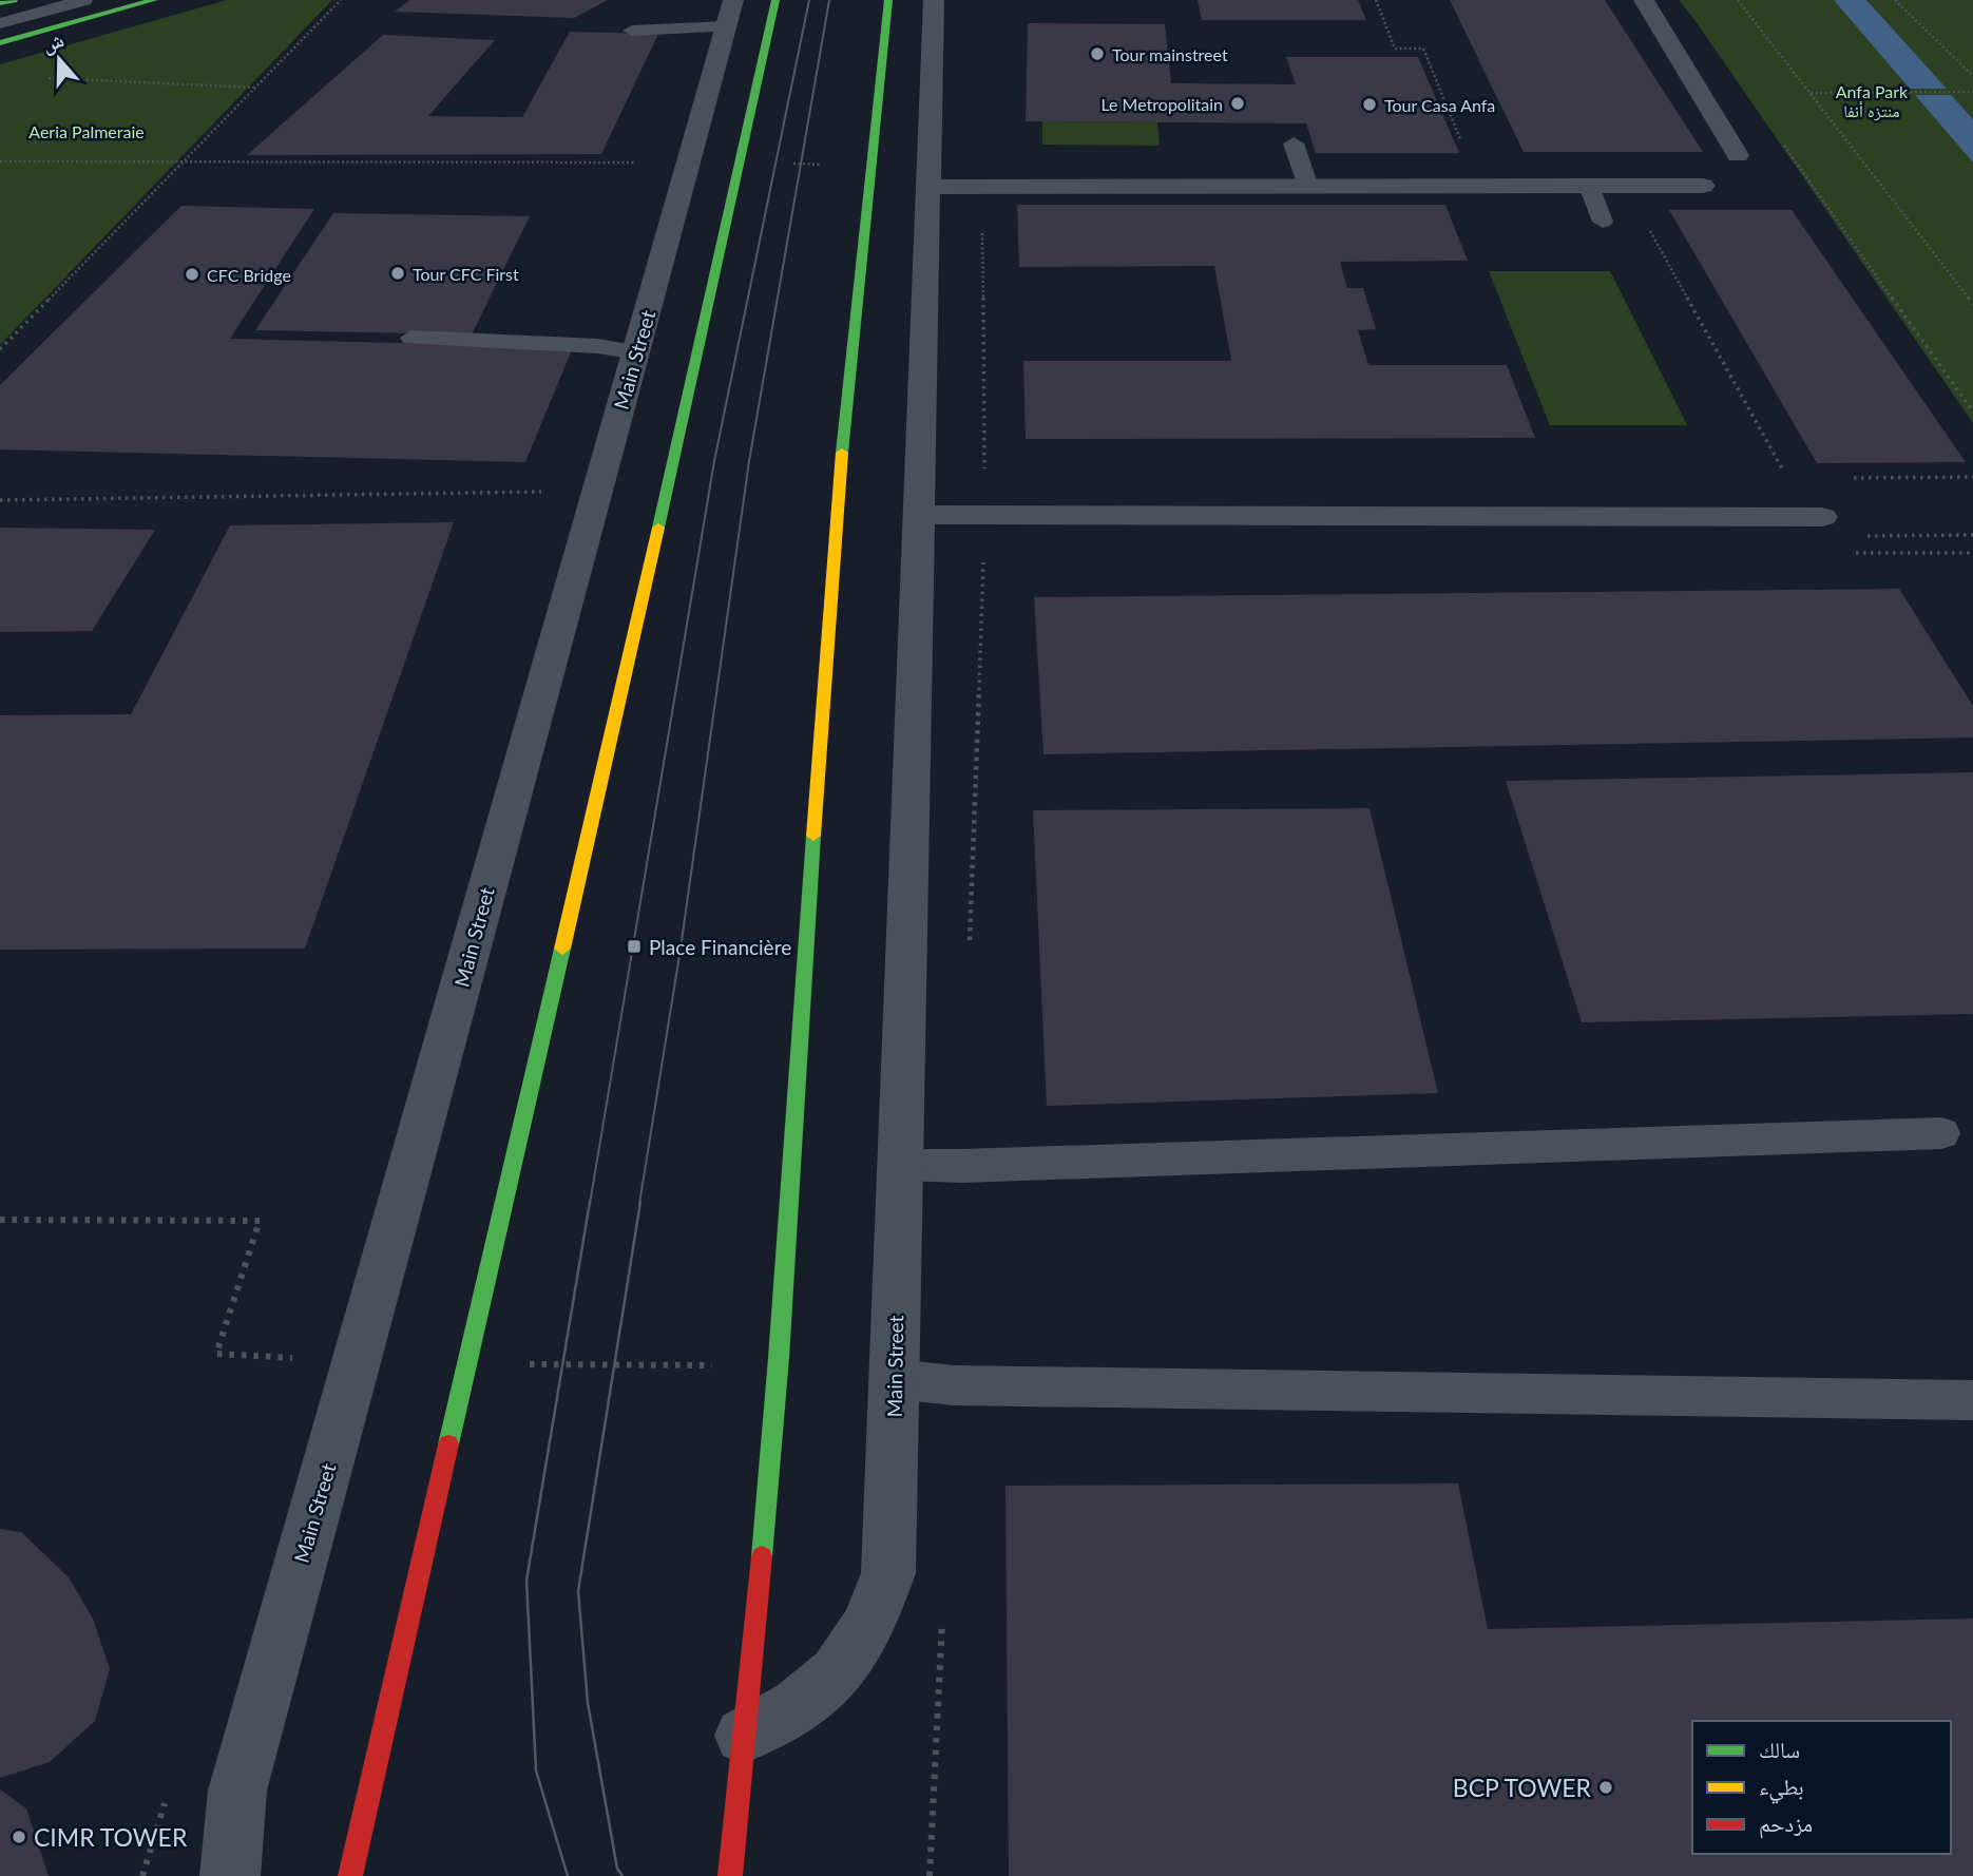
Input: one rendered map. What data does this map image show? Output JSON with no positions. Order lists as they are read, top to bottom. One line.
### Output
{"streets":{"street":["Main Street"]},"parks":["Anfa Park منتزه أنفا","Aeria Palmeraie"],"places":{"other":["Tour mainstreet","Le Metropolitain","Tour Casa Anfa","Tour CFC First","CFC Bridge","BCP TOWER","CIMR TOWER"],"transit":["Place Financière"]},"legend":["سالك","بطيء","مزدحم"],"north":"top"}
